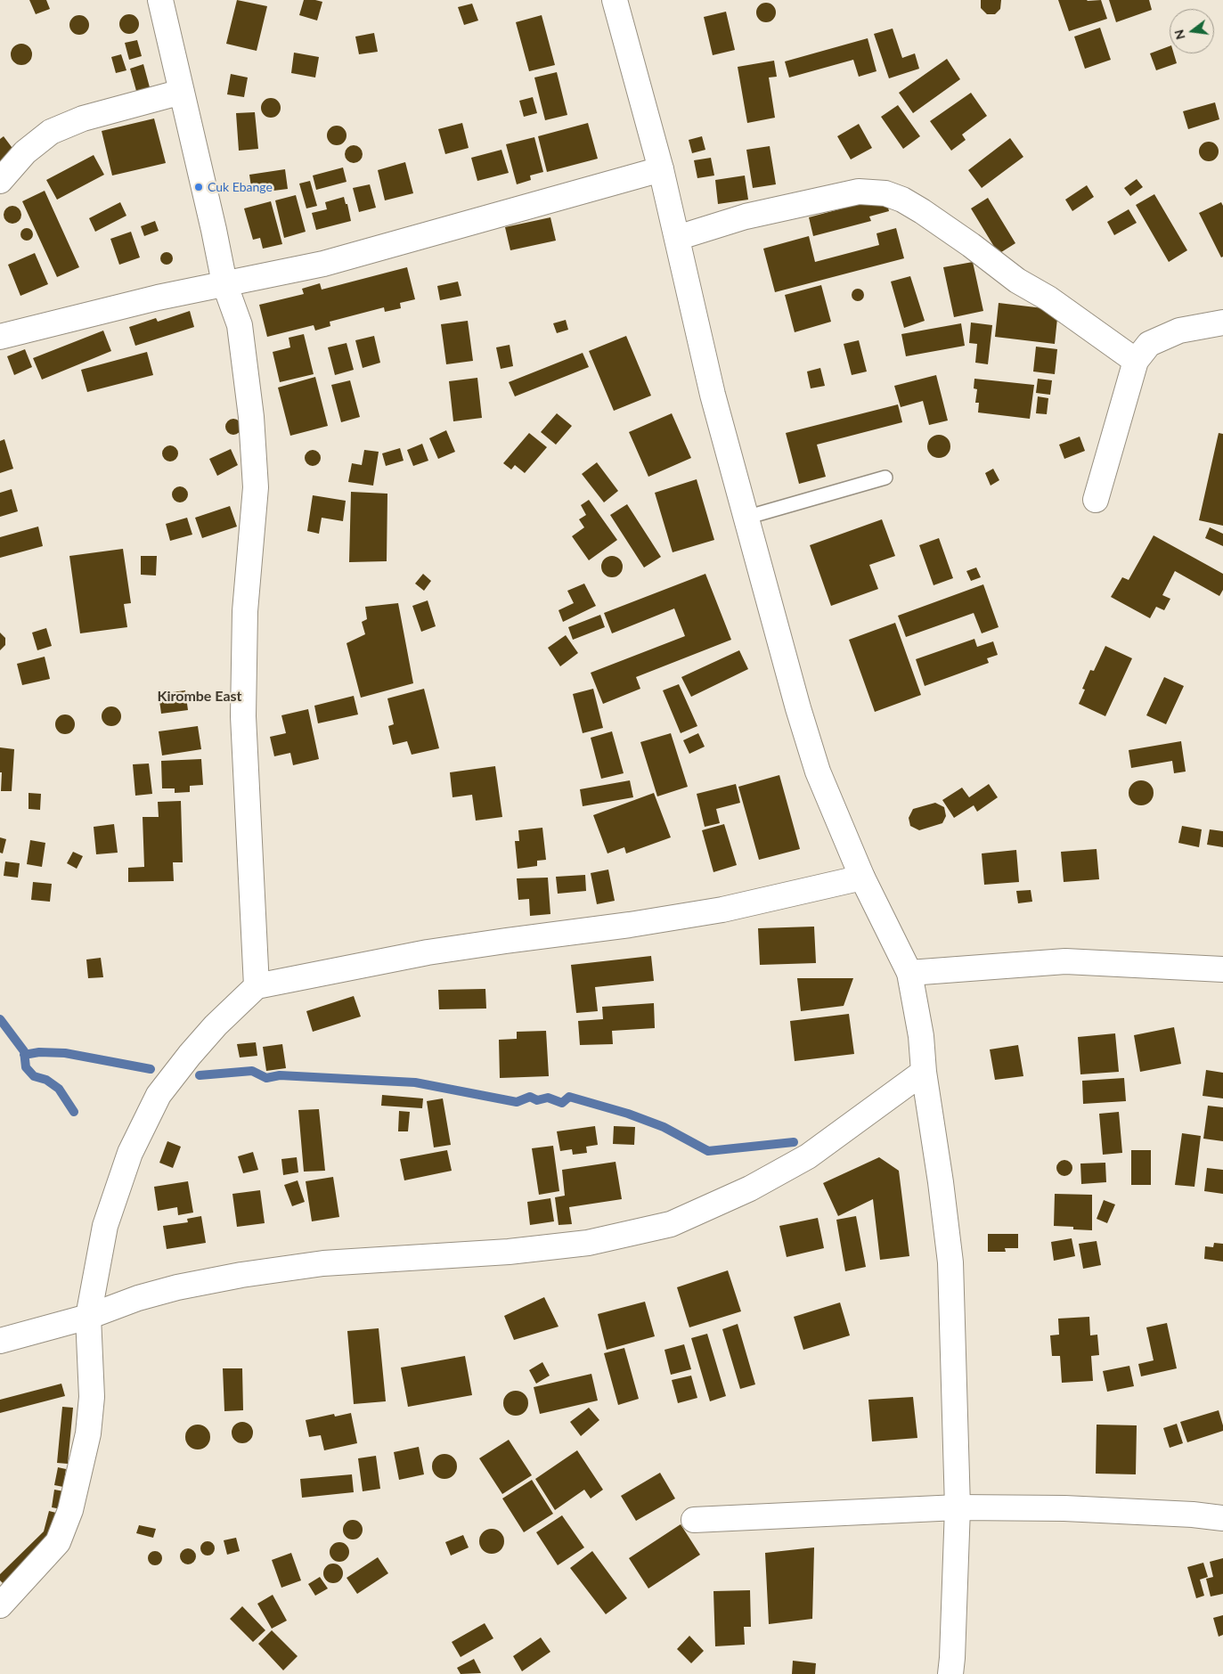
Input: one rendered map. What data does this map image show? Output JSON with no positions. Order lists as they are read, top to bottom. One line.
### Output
{"districts":["Kirombe East"],"places":["Cuk Ebange"],"north":"left"}
